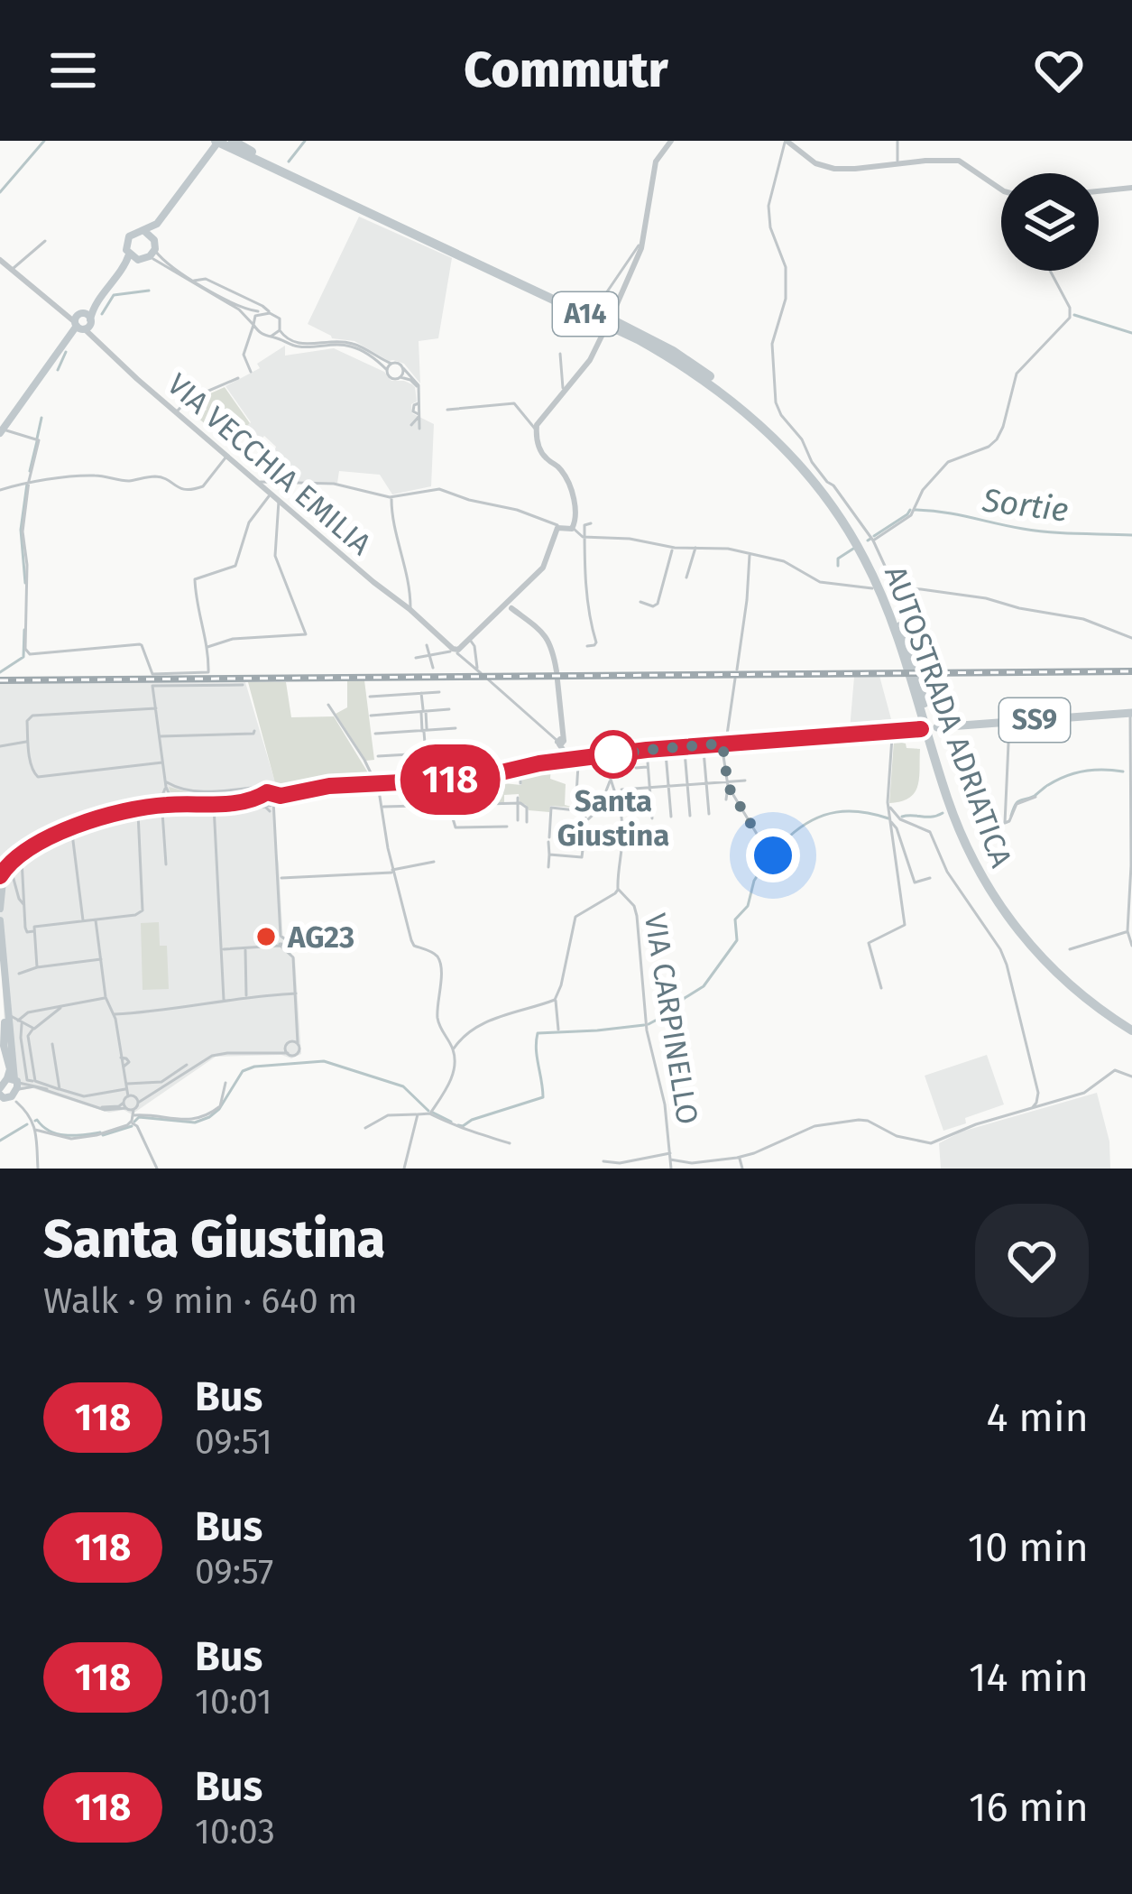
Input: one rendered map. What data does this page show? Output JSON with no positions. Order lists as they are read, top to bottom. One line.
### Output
{"streets":{"highway":["A14","AUTOSTRADA ADRIATICA"],"main road":["SS9"],"street":["VIA VECCHIA EMILIA","VIA CARPINELLO"]},"crossings":[["AUTOSTRADA ADRIATICA","SS9"],["SS9","VIA CARPINELLO"]],"water":["Sortie"],"places":["Santa Giustina","AG23"],"lines":["bus line 118"],"page":{"header":"Commutr","on_map":"118","heading":["Santa Giustina","Walk · 9 min · 640 m"],"list":[{"mark":"118","name":"Bus","note":"09:51","value":"4 min"},{"mark":"118","name":"Bus","note":"09:57","value":"10 min"},{"mark":"118","name":"Bus","note":"10:01","value":"14 min"},{"mark":"118","name":"Bus","note":"10:03","value":"16 min"}]}}
